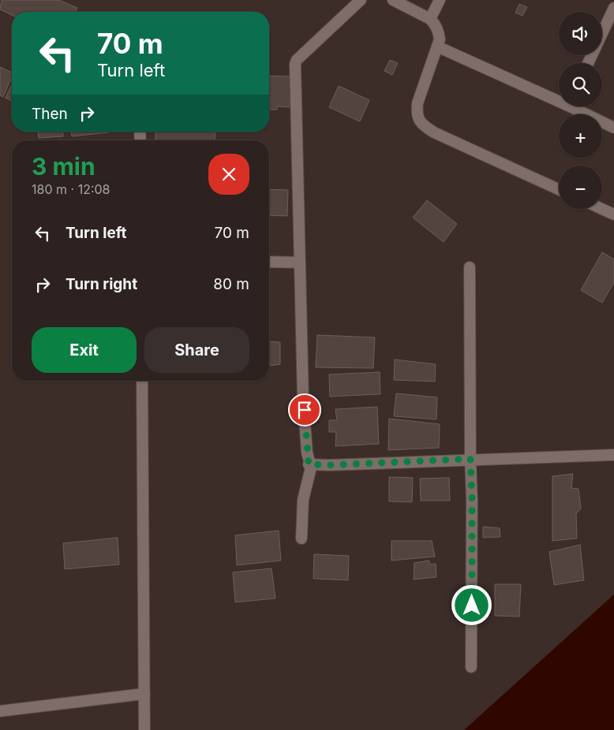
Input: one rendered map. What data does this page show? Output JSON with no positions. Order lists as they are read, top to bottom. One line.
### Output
{"page":{"map_buttons":["+","−"],"turn":["70 m","Turn left"],"then":"Then","heading":["3 min","180 m · 12:08"],"list":[{"name":"Turn left","value":"70 m"},{"name":"Turn right","value":"80 m"}],"buttons":["Exit","Share"]}}
